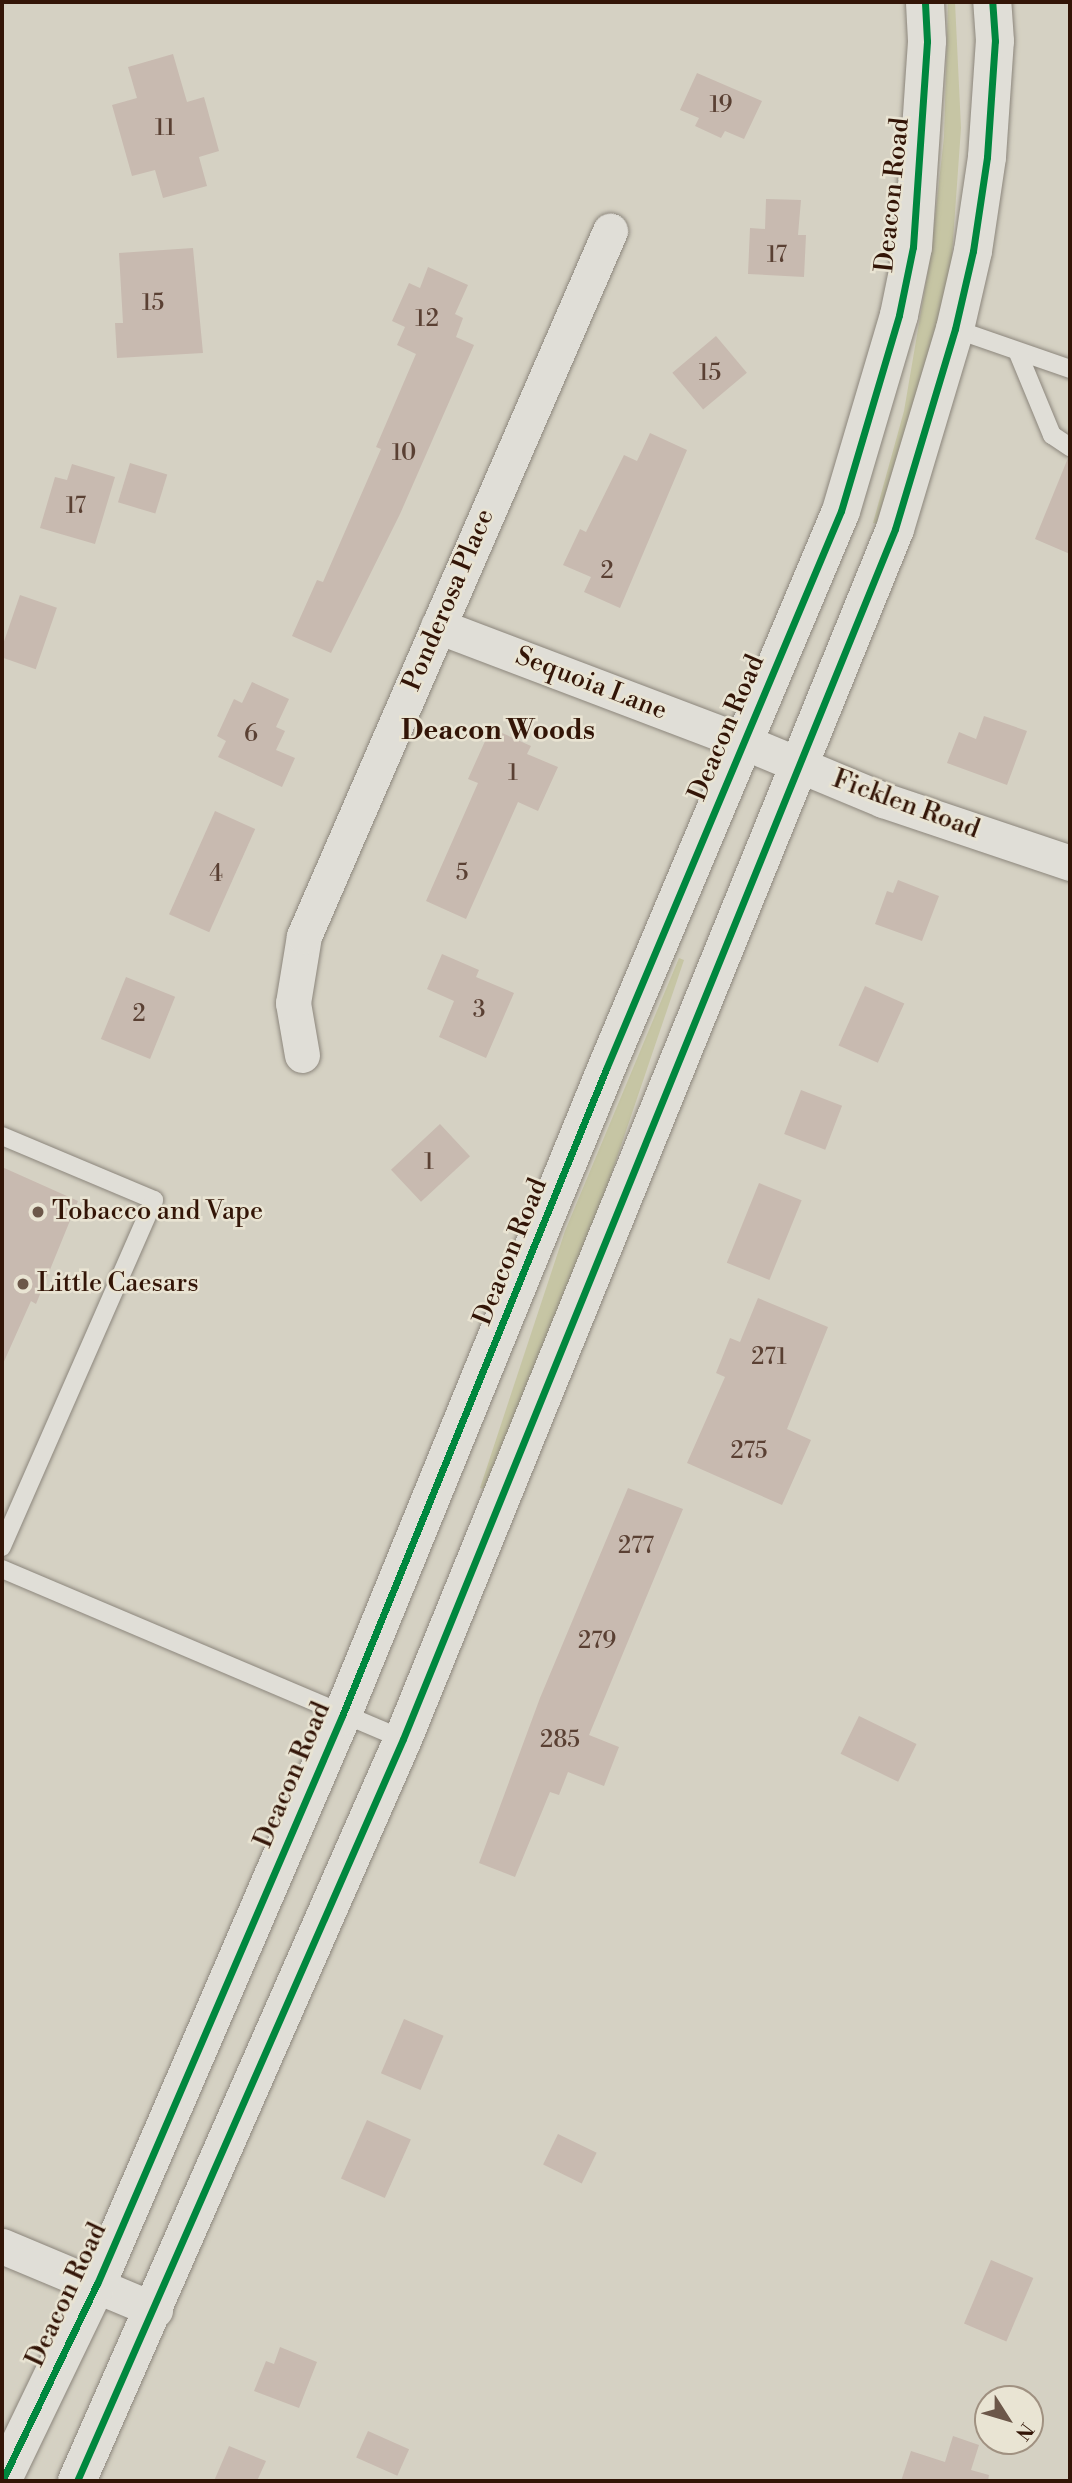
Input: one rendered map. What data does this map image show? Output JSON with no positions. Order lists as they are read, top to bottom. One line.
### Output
{"streets":{"main road":["Deacon Road"],"street":["Ponderosa Place","Sequoia Lane","Ficklen Road"]},"crossings":[["Deacon Road","Sequoia Lane"],["Deacon Road","Ficklen Road"],["Ponderosa Place","Sequoia Lane"],["Sequoia Lane","Ficklen Road"]],"districts":["Deacon Woods"],"places":["Tobacco and Vape","Little Caesars"],"house_numbers":["19","11","17","15","12","15","10","17","2","6","1","5","4","3","2","1","271","275","277","279","285"],"north":"bottom right"}
